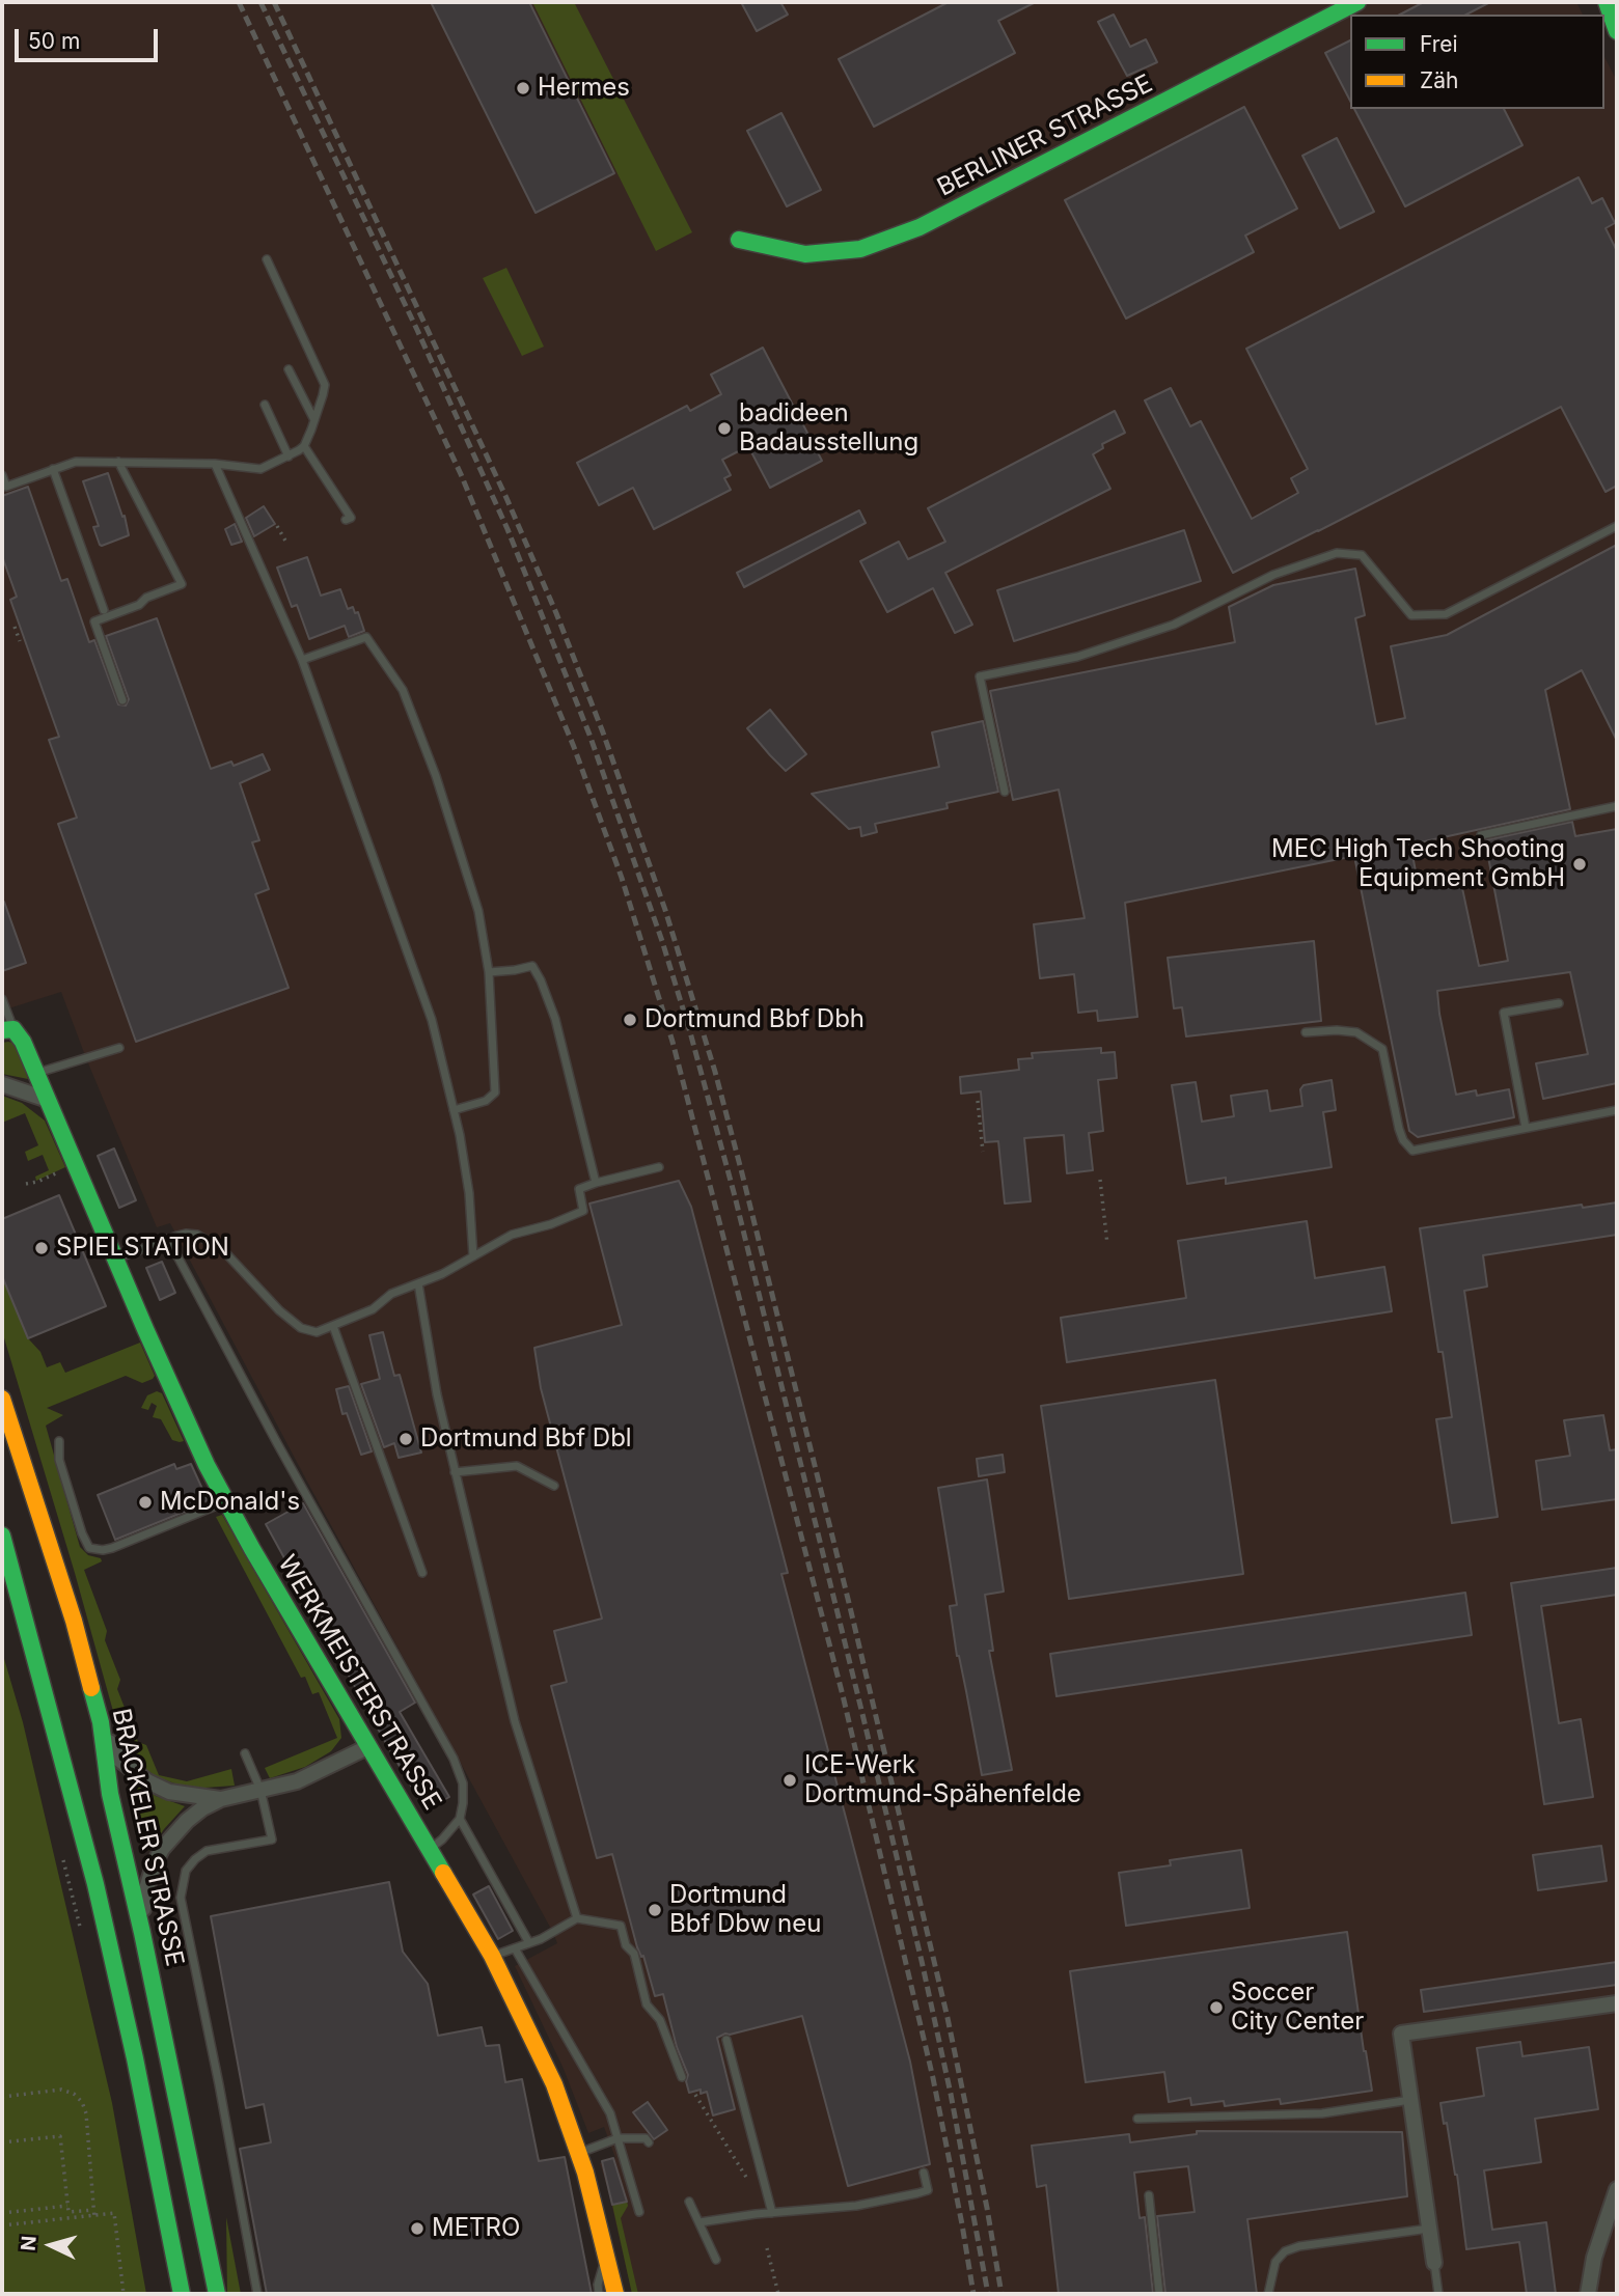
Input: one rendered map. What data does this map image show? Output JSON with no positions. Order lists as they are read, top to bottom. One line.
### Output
{"streets":{"main road":["BERLINER STRASSE","WERKMEISTERSTRASSE","BRACKELER STRASSE"]},"places":["Hermes","badideen Badausstellung","MEC High Tech Shooting Equipment GmbH","Dortmund Bbf Dbh","SPIELSTATION","Dortmund Bbf Dbl","McDonald's","ICE-Werk Dortmund-Spähenfelde","Dortmund Bbf Dbw neu","Soccer City Center","METRO"],"legend":["Frei","Zäh"],"scale_bar":"50 m","north":"left"}
